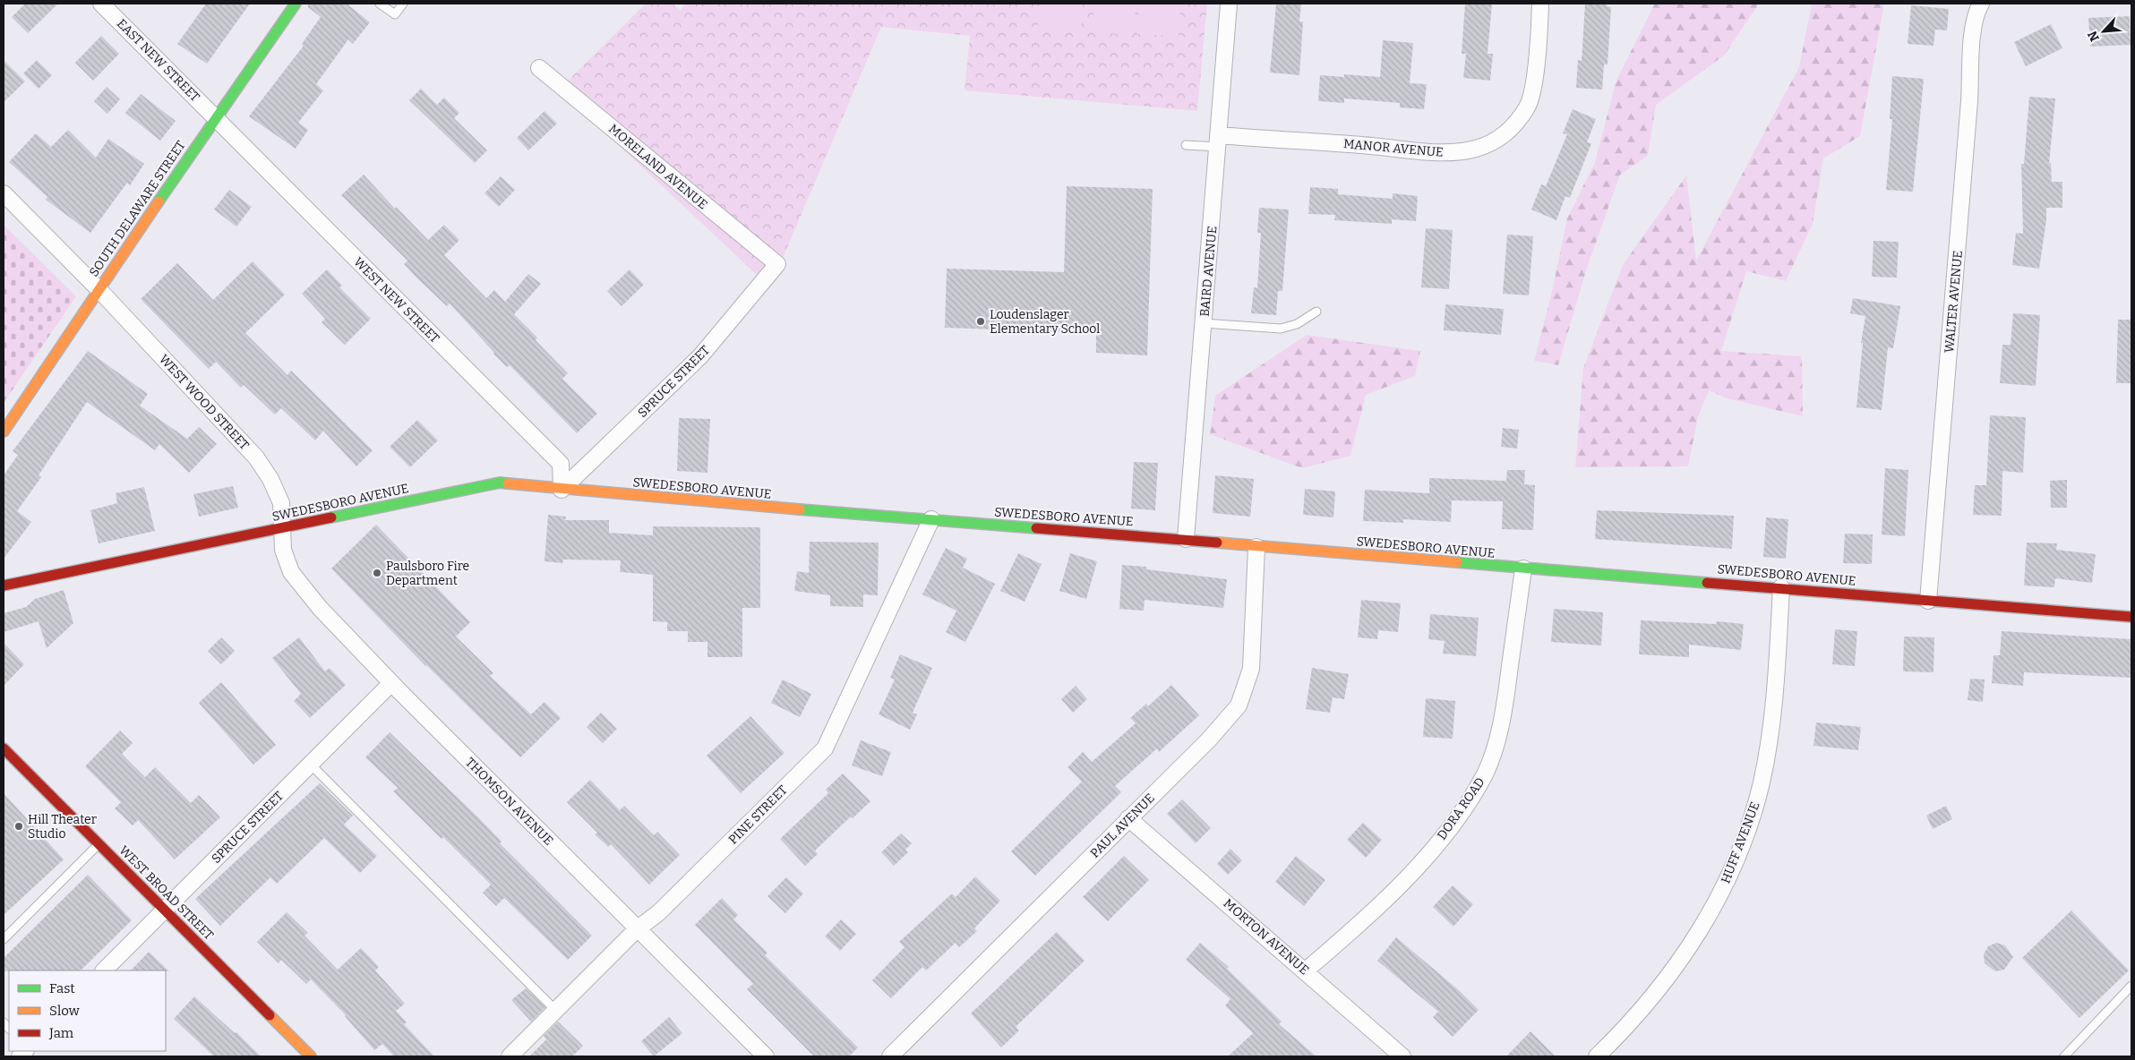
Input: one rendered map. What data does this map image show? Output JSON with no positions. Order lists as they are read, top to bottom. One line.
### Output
{"streets":{"street":["EAST NEW STREET","MANOR AVENUE","MORELAND AVENUE","SOUTH DELAWARE STREET","BAIRD AVENUE","WEST NEW STREET","WALTER AVENUE","SPRUCE STREET","WEST WOOD STREET","SWEDESBORO AVENUE","THOMSON AVENUE","DORA ROAD","PINE STREET","PAUL AVENUE","HUFF AVENUE","WEST BROAD STREET","MORTON AVENUE"]},"crossings":[["EAST NEW STREET","SOUTH DELAWARE STREET"],["EAST NEW STREET","WEST NEW STREET"],["MANOR AVENUE","BAIRD AVENUE"],["MORELAND AVENUE","SPRUCE STREET"],["SOUTH DELAWARE STREET","WEST NEW STREET"],["SOUTH DELAWARE STREET","WEST WOOD STREET"],["BAIRD AVENUE","SWEDESBORO AVENUE"],["WEST NEW STREET","SPRUCE STREET"],["WEST NEW STREET","SWEDESBORO AVENUE"],["WALTER AVENUE","SWEDESBORO AVENUE"],["SPRUCE STREET","SWEDESBORO AVENUE"],["SPRUCE STREET","THOMSON AVENUE"],["SPRUCE STREET","WEST BROAD STREET"],["WEST WOOD STREET","SWEDESBORO AVENUE"],["WEST WOOD STREET","THOMSON AVENUE"],["SWEDESBORO AVENUE","THOMSON AVENUE"],["SWEDESBORO AVENUE","DORA ROAD"],["SWEDESBORO AVENUE","PINE STREET"],["SWEDESBORO AVENUE","PAUL AVENUE"],["SWEDESBORO AVENUE","HUFF AVENUE"],["THOMSON AVENUE","PINE STREET"],["DORA ROAD","MORTON AVENUE"],["PAUL AVENUE","MORTON AVENUE"]],"places":["Loudenslager Elementary School","Paulsboro Fire Department","Hill Theater Studio"],"legend":["Fast","Slow","Jam"],"north":"bottom left"}
